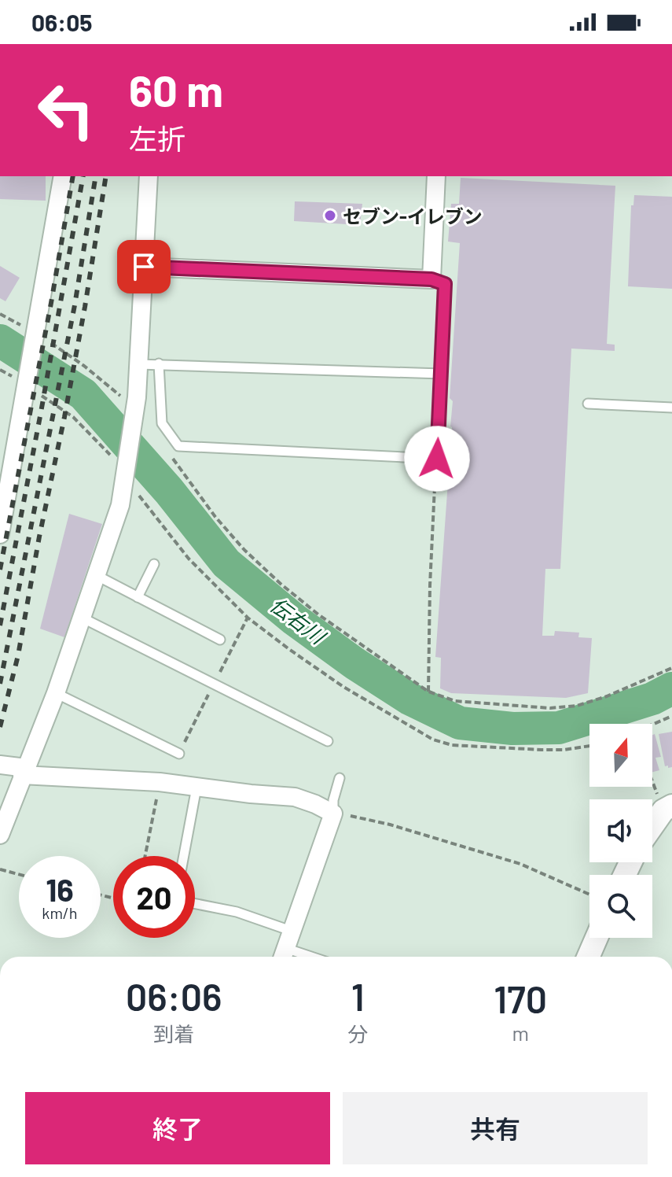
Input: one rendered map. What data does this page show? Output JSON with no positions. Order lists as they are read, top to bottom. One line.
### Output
{"water":["伝右川"],"places":["セブン-イレブン"],"north":"top","page":{"status":"06:05","turn":["60 m","左折"],"speed":"16 km/h","limit":"20","eta":["06:06","到着","1","分","170","m"],"buttons":["終了","共有"]}}
